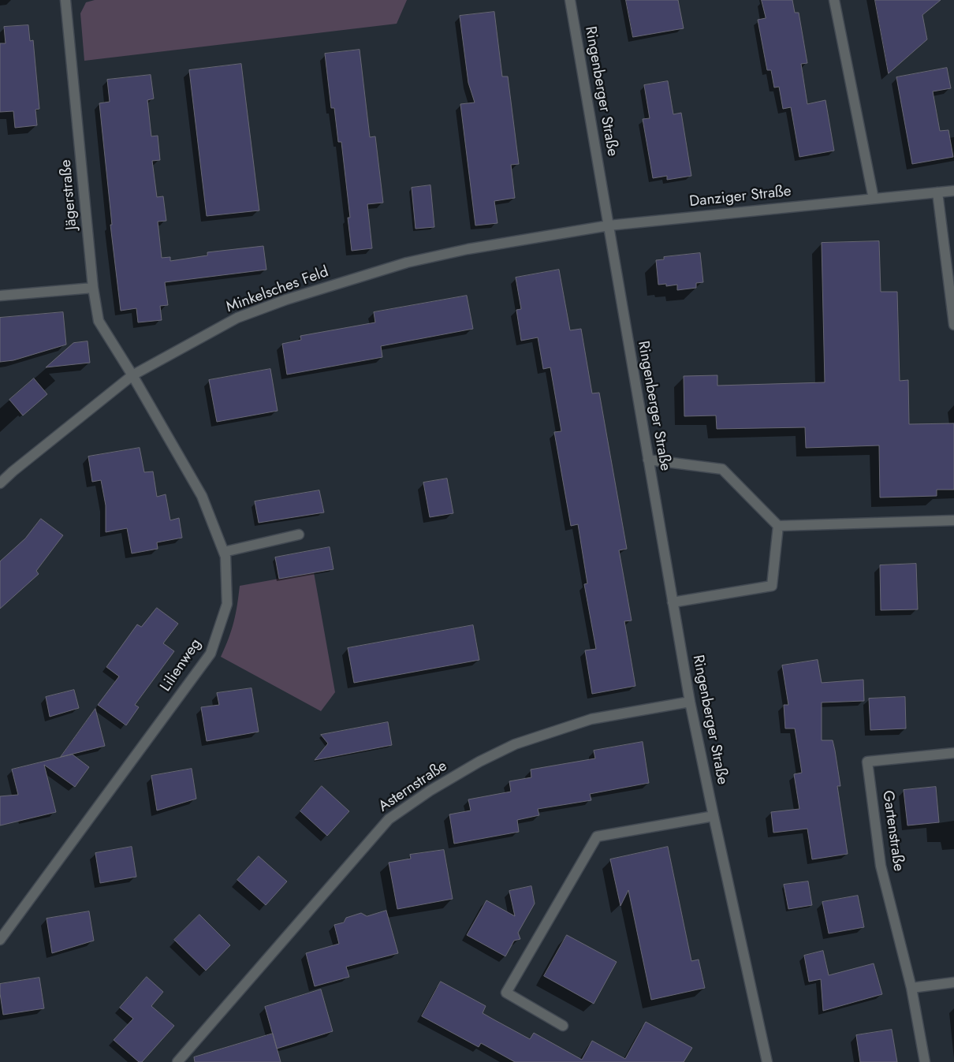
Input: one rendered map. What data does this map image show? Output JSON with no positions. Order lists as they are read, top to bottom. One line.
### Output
{"streets":{"street":["Ringenberger Straße","Jägerstraße","Danziger Straße","Minkelsches Feld","Lilienweg","Asternstraße","Gartenstraße"]},"crossings":[["Ringenberger Straße","Danziger Straße"],["Ringenberger Straße","Minkelsches Feld"],["Ringenberger Straße","Asternstraße"],["Jägerstraße","Minkelsches Feld"],["Jägerstraße","Lilienweg"],["Danziger Straße","Minkelsches Feld"],["Minkelsches Feld","Lilienweg"]]}
